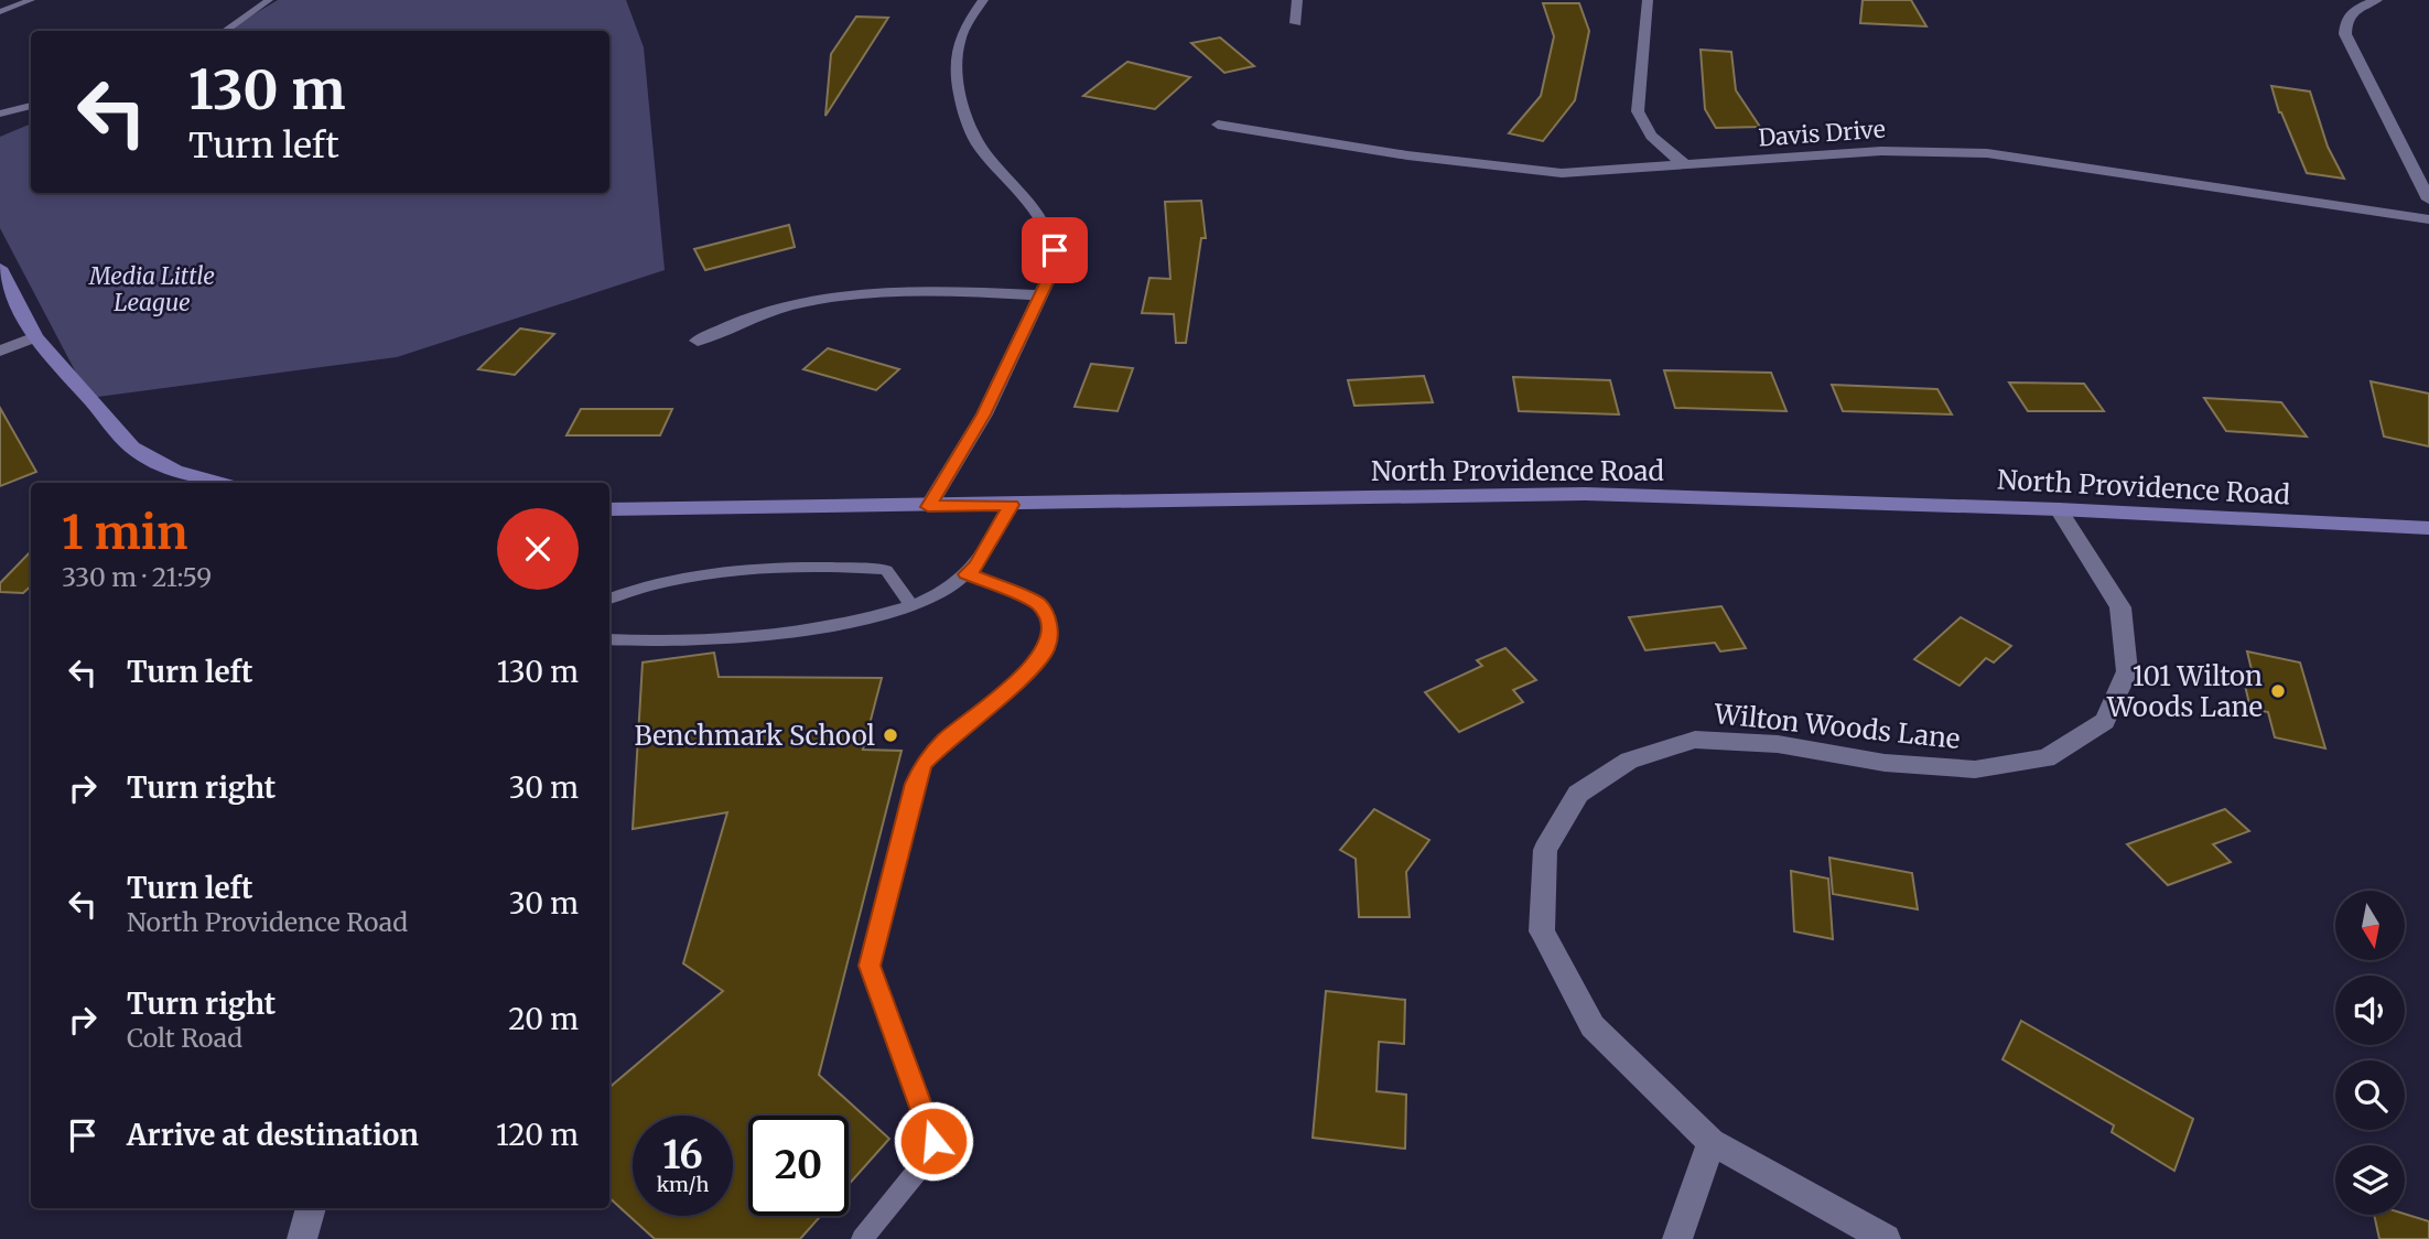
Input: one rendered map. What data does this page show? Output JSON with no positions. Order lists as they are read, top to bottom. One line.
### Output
{"streets":{"main road":["North Providence Road"],"street":["Davis Drive","Wilton Woods Lane"]},"crossings":[["North Providence Road","Wilton Woods Lane"]],"parks":["Media Little League"],"places":["101 Wilton Woods Lane","Benchmark School"],"north":"bottom","page":{"turn":["130 m","Turn left"],"heading":["1 min","330 m · 21:59"],"list":[{"name":"Turn left","value":"130 m"},{"name":"Turn right","value":"30 m"},{"name":"Turn left","note":"North Providence Road","value":"30 m"},{"name":"Turn right","note":"Colt Road","value":"20 m"},{"name":"Arrive at destination","value":"120 m"}],"speed":"16 km/h","limit":"20"}}
